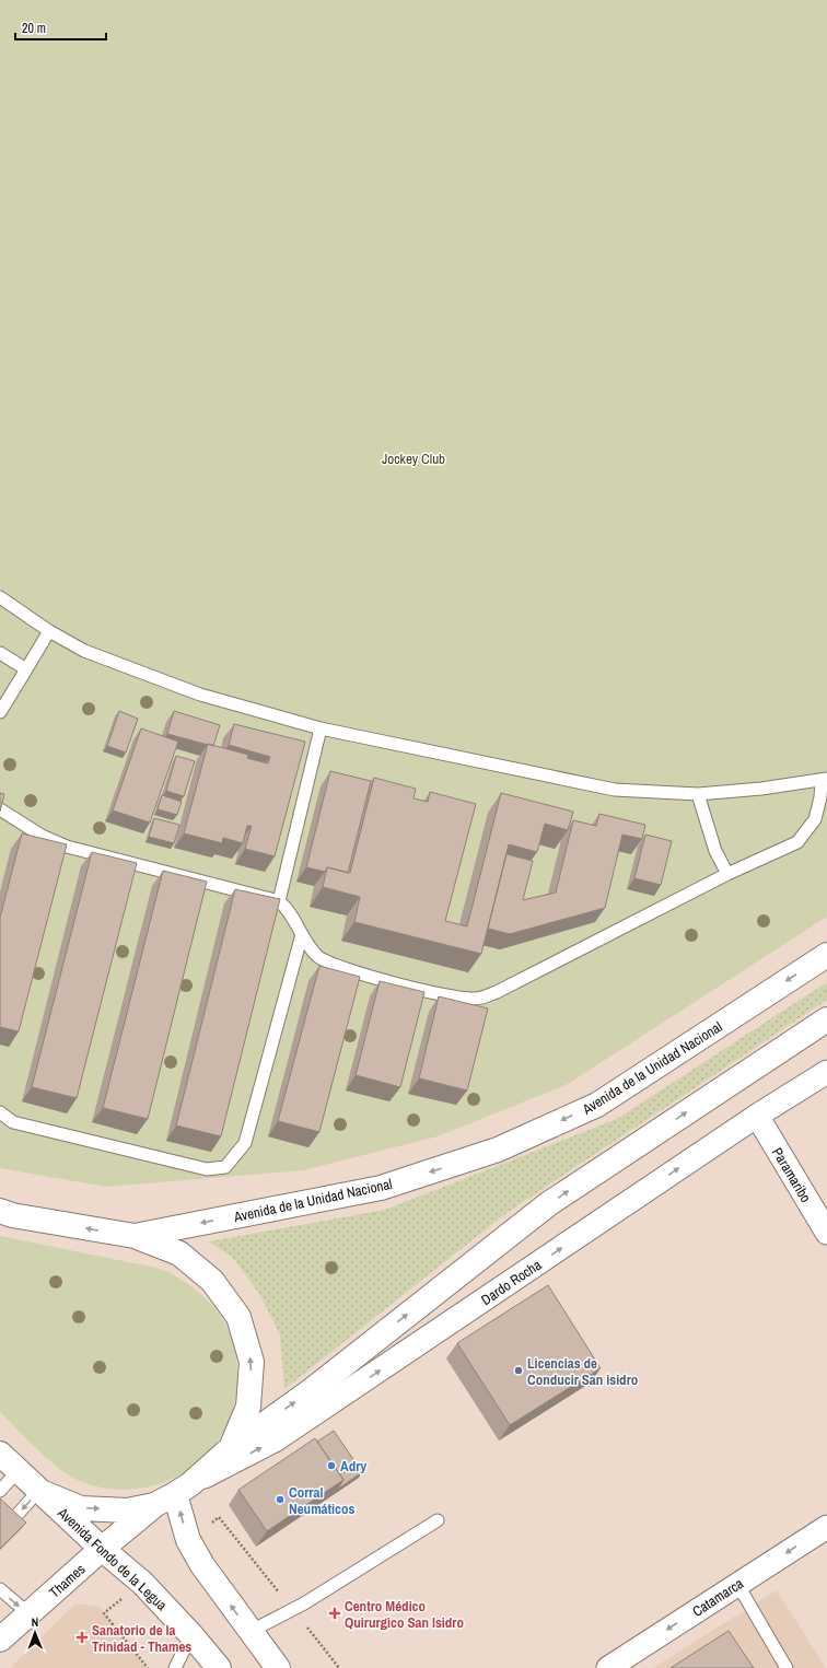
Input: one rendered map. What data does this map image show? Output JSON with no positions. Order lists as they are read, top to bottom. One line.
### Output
{"streets":{"main road":["Avenida de la Unidad Nacional","Avenida Fondo de la Legua","Thames"],"street":["Paramaribo","Dardo Rocha","Catamarca"]},"crossings":[["Paramaribo","Dardo Rocha"],["Dardo Rocha","Thames"],["Avenida Fondo de la Legua","Thames"]],"one_way":["Dardo Rocha","Catamarca"],"parks":["Jockey Club"],"places":{"other":["Licencias de Conducir San isidro","Adry","Corral Neumáticos"],"health":["Centro Médico Quirurgico San Isidro","Sanatorio de la Trinidad - Thames"]},"scale_bar":"20 m","north":"top"}
